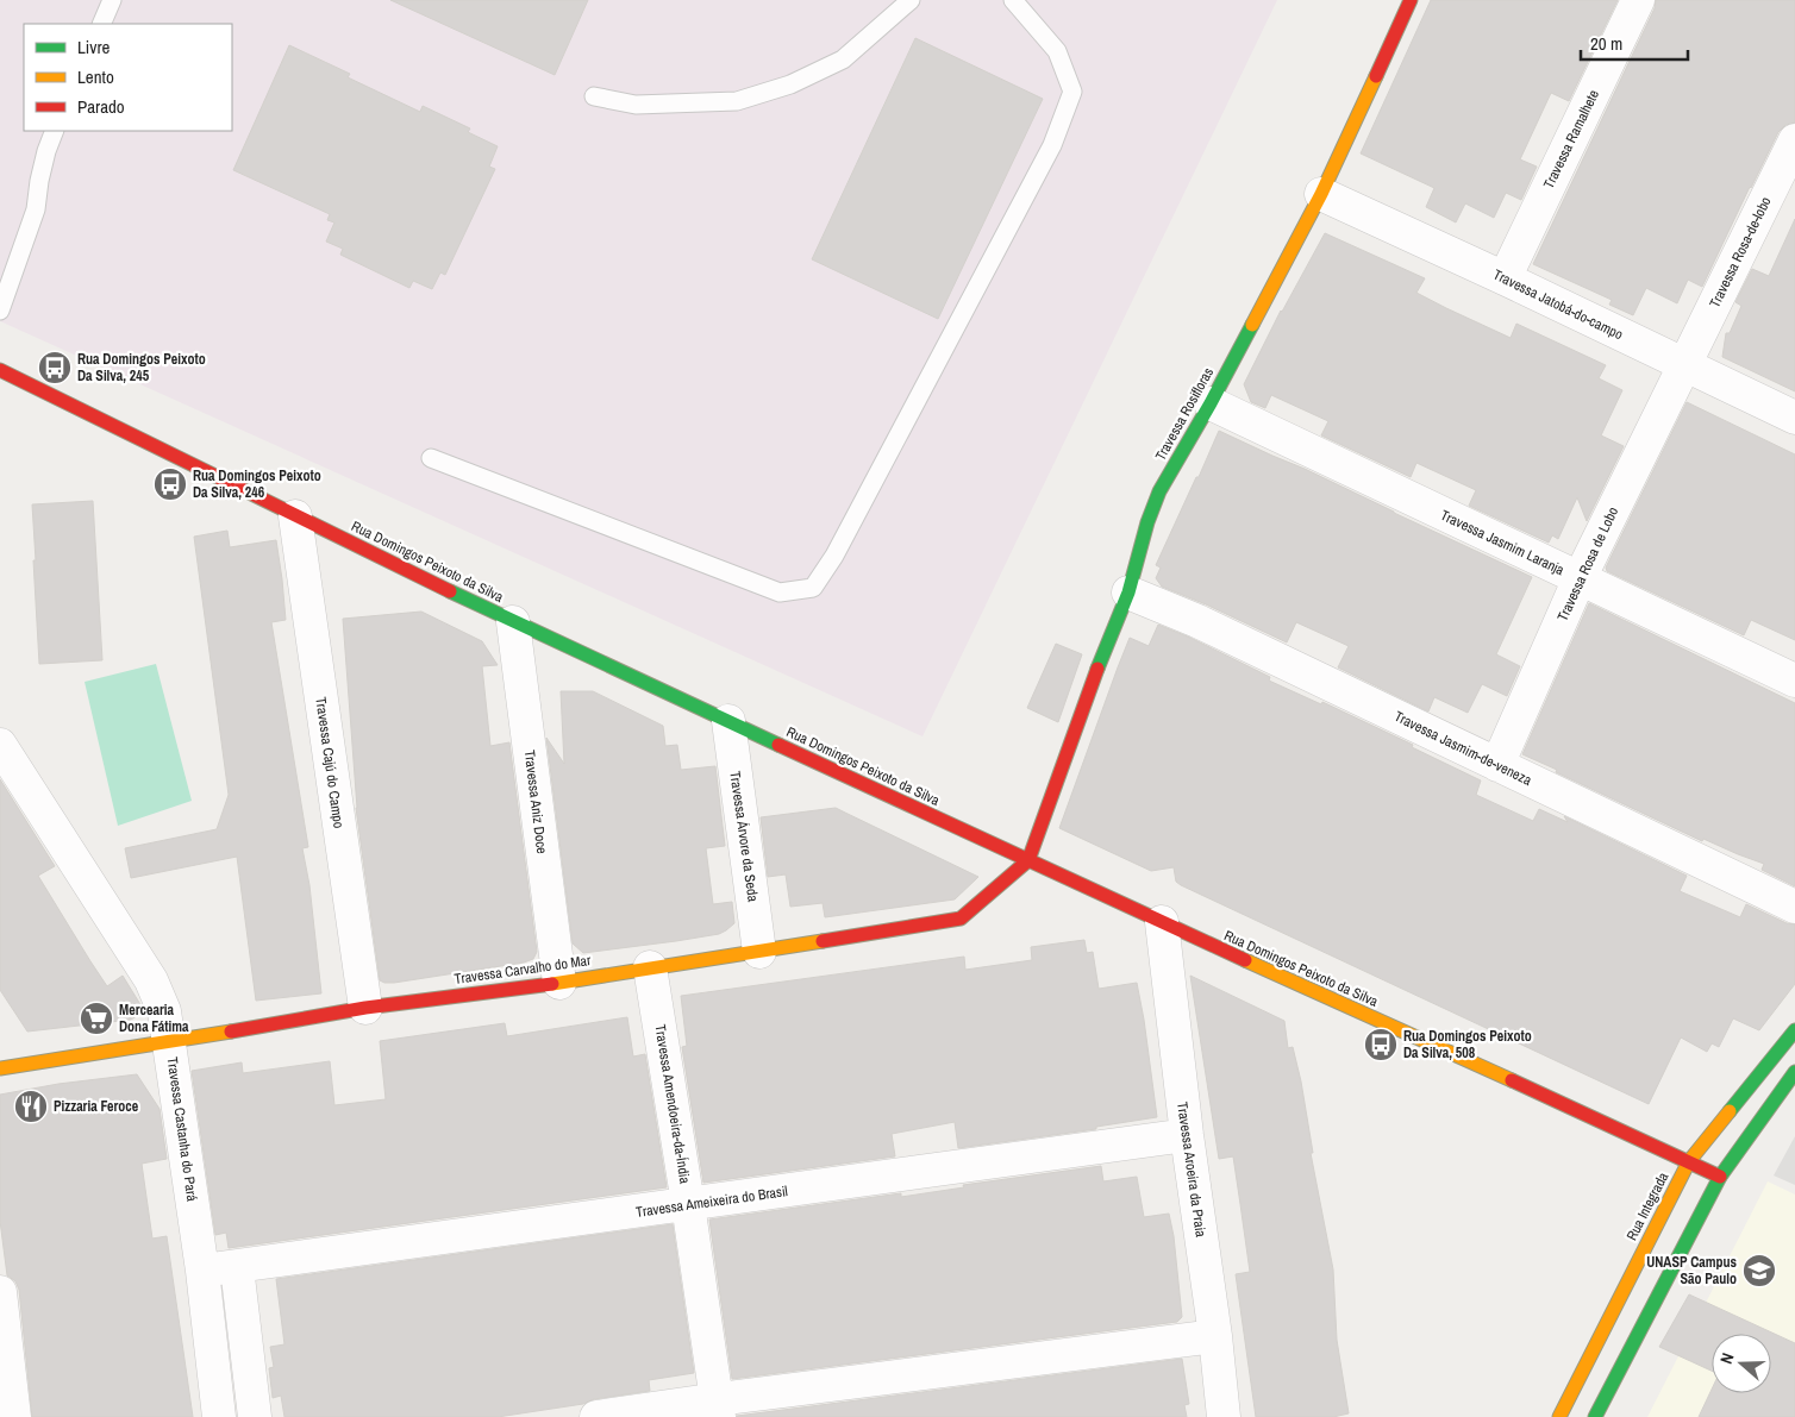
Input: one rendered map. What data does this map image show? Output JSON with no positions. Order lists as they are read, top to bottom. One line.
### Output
{"streets":{"street":["Travessa Ramalhete","Travessa Rosa-de-lobo","Travessa Jatobá-do-campo","Travessa Rosifloras","Travessa Jasmim Laranja","Rua Domingos Peixoto da Silva","Travessa Rosa de Lobo","Travessa Jasmim-de-veneza","Travessa Cajú do Campo","Travessa Aniz Doce","Travessa Árvore da Seda","Travessa Carvalho do Mar","Travessa Amendoeira-da-Índia","Travessa Castanha do Pará","Travessa Aroeira da Praia","Travessa Ameixeira do Brasil","Rua Integrada"]},"crossings":[["Travessa Ramalhete","Travessa Jatobá-do-campo"],["Travessa Rosa-de-lobo","Travessa Jatobá-do-campo"],["Travessa Rosa-de-lobo","Travessa Rosa de Lobo"],["Travessa Jatobá-do-campo","Travessa Rosifloras"],["Travessa Jatobá-do-campo","Travessa Rosa de Lobo"],["Travessa Rosifloras","Travessa Jasmim Laranja"],["Travessa Rosifloras","Rua Domingos Peixoto da Silva"],["Travessa Rosifloras","Travessa Jasmim-de-veneza"],["Travessa Rosifloras","Travessa Carvalho do Mar"],["Travessa Jasmim Laranja","Travessa Rosa de Lobo"],["Rua Domingos Peixoto da Silva","Travessa Cajú do Campo"],["Rua Domingos Peixoto da Silva","Travessa Aniz Doce"],["Rua Domingos Peixoto da Silva","Travessa Árvore da Seda"],["Rua Domingos Peixoto da Silva","Travessa Carvalho do Mar"],["Rua Domingos Peixoto da Silva","Travessa Aroeira da Praia"],["Rua Domingos Peixoto da Silva","Rua Integrada"],["Travessa Rosa de Lobo","Travessa Jasmim-de-veneza"],["Travessa Cajú do Campo","Travessa Carvalho do Mar"],["Travessa Aniz Doce","Travessa Carvalho do Mar"],["Travessa Árvore da Seda","Travessa Carvalho do Mar"],["Travessa Carvalho do Mar","Travessa Amendoeira-da-Índia"],["Travessa Carvalho do Mar","Travessa Castanha do Pará"],["Travessa Amendoeira-da-Índia","Travessa Ameixeira do Brasil"],["Travessa Castanha do Pará","Travessa Ameixeira do Brasil"],["Travessa Aroeira da Praia","Travessa Ameixeira do Brasil"]],"places":{"bus stop":["Rua Domingos Peixoto Da Silva, 245","Rua Domingos Peixoto Da Silva, 246","Rua Domingos Peixoto Da Silva, 508"],"supermarket":["Mercearia Dona Fátima"],"restaurant":["Pizzaria Feroce"],"school or university":["UNASP Campus São Paulo"]},"legend":["Livre","Lento","Parado"],"scale_bar":"20 m","north":"left"}
